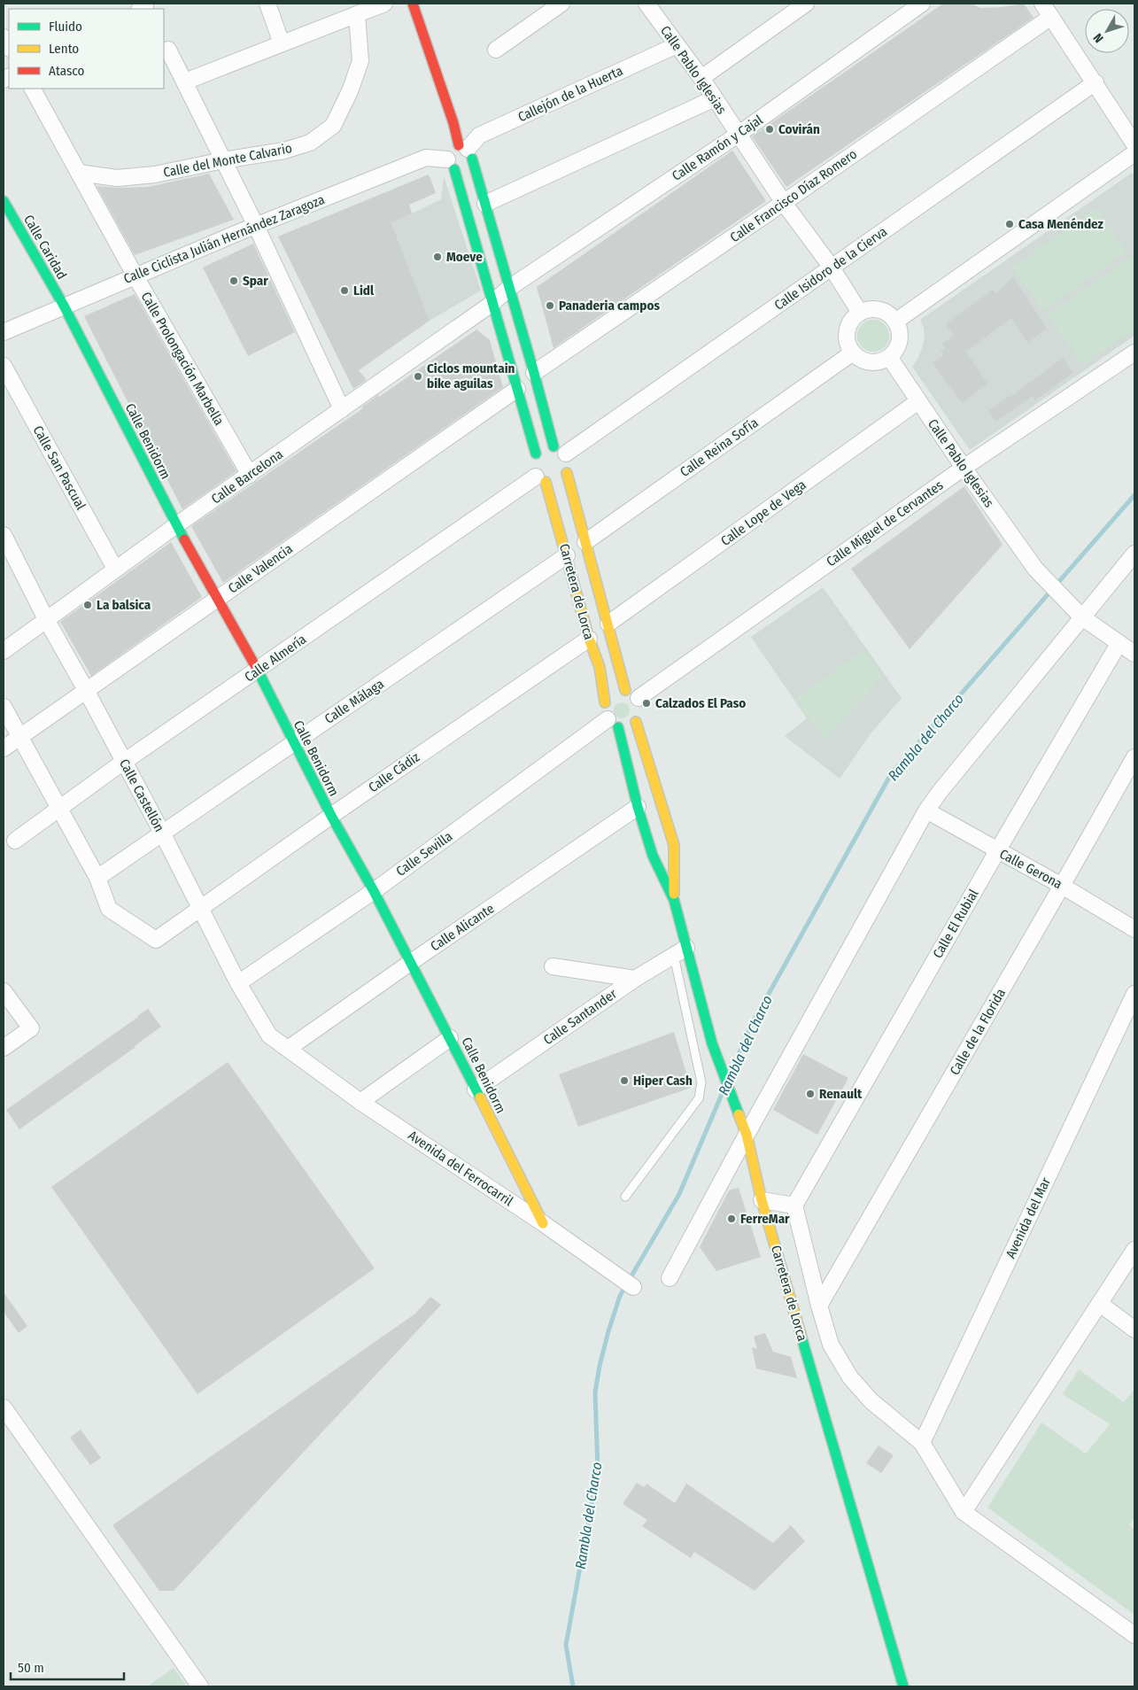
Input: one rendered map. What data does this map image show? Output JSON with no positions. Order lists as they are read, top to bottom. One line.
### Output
{"streets":{"main road":["Calle Caridad","Calle Benidorm","Carretera de Lorca"],"street":["Calle Pablo Iglesias","Callejón de la Huerta","Calle Ramón y Cajal","Calle del Monte Calvario","Calle Francisco Díaz Romero","Calle Ciclista Julián Hernández Zaragoza","Calle Isidoro de la Cierva","Calle Prolongación Marbella","Calle Reina Sofía","Calle San Pascual","Calle Barcelona","Calle Lope de Vega","Calle Miguel de Cervantes","Calle Valencia","Calle Almería","Calle Málaga","Calle Cádiz","Calle Castellón","Calle Sevilla","Calle Gerona","Calle El Rubial","Calle Alicante","Calle Santander","Calle de la Florida","Avenida del Ferrocarril","Avenida del Mar"]},"crossings":[["Calle Pablo Iglesias","Callejón de la Huerta"],["Calle Pablo Iglesias","Calle Ramón y Cajal"],["Calle Pablo Iglesias","Calle Francisco Díaz Romero"],["Calle Pablo Iglesias","Calle Isidoro de la Cierva"],["Calle Pablo Iglesias","Calle Reina Sofía"],["Calle Pablo Iglesias","Calle Lope de Vega"],["Calle Pablo Iglesias","Calle Miguel de Cervantes"],["Calle Pablo Iglesias","Calle El Rubial"],["Callejón de la Huerta","Carretera de Lorca"],["Calle Ramón y Cajal","Carretera de Lorca"],["Calle del Monte Calvario","Calle Prolongación Marbella"],["Calle Francisco Díaz Romero","Carretera de Lorca"],["Calle Ciclista Julián Hernández Zaragoza","Calle Caridad"],["Calle Ciclista Julián Hernández Zaragoza","Calle Prolongación Marbella"],["Calle Ciclista Julián Hernández Zaragoza","Calle Benidorm"],["Calle Ciclista Julián Hernández Zaragoza","Carretera de Lorca"],["Calle Caridad","Calle Benidorm"],["Calle Isidoro de la Cierva","Carretera de Lorca"],["Calle Isidoro de la Cierva","Calle Almería"],["Calle Prolongación Marbella","Calle Barcelona"],["Calle Benidorm","Calle Barcelona"],["Calle Benidorm","Calle Valencia"],["Calle Benidorm","Calle Almería"],["Calle Benidorm","Calle Málaga"],["Calle Benidorm","Calle Cádiz"],["Calle Benidorm","Calle Sevilla"],["Calle Benidorm","Calle Alicante"],["Calle Benidorm","Calle Santander"],["Calle Benidorm","Avenida del Ferrocarril"],["Calle Reina Sofía","Carretera de Lorca"],["Calle San Pascual","Calle Barcelona"],["Calle Barcelona","Carretera de Lorca"],["Calle Barcelona","Calle Castellón"],["Calle Lope de Vega","Carretera de Lorca"],["Calle Miguel de Cervantes","Carretera de Lorca"],["Calle Miguel de Cervantes","Calle Sevilla"],["Calle Valencia","Carretera de Lorca"],["Calle Valencia","Calle Castellón"],["Carretera de Lorca","Calle Almería"],["Carretera de Lorca","Calle Málaga"],["Carretera de Lorca","Calle Cádiz"],["Carretera de Lorca","Calle Sevilla"],["Carretera de Lorca","Calle Alicante"],["Carretera de Lorca","Calle Santander"],["Calle Almería","Calle Castellón"],["Calle Málaga","Calle Cádiz"],["Calle Málaga","Calle Castellón"],["Calle Cádiz","Calle Castellón"],["Calle Castellón","Calle Sevilla"],["Calle Castellón","Calle Alicante"],["Calle Castellón","Avenida del Ferrocarril"],["Calle Gerona","Calle El Rubial"],["Calle Gerona","Calle de la Florida"],["Calle Alicante","Avenida del Ferrocarril"]],"water":["Rambla del Charco"],"places":["Covirán","Casa Menéndez","Moeve","Spar","Lidl","Panaderia campos","Ciclos mountain bike aguilas","La balsica","Calzados El Paso","Hiper Cash","Renault","FerreMar"],"legend":["Fluido","Lento","Atasco"],"scale_bar":"50 m","north":"bottom left"}
